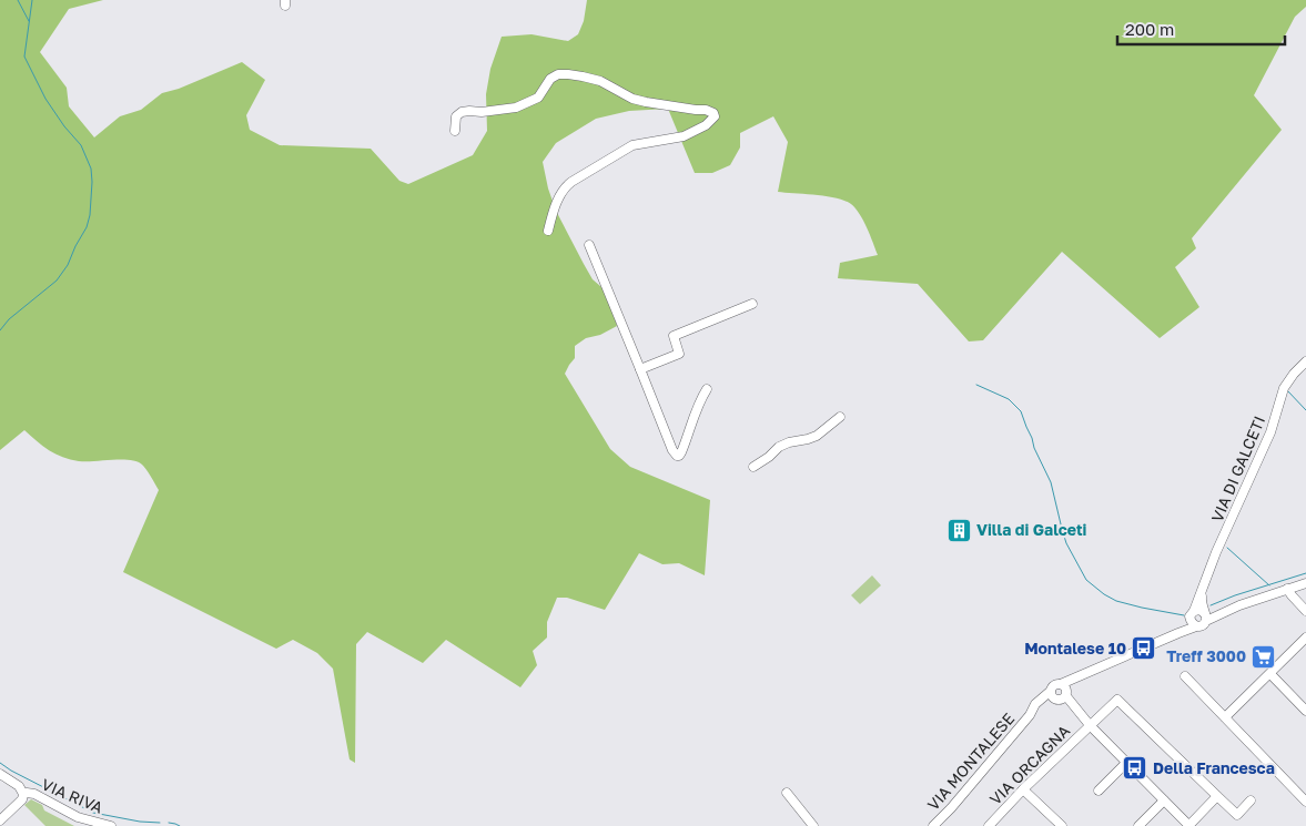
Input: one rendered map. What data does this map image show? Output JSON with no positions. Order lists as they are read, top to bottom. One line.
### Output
{"streets":{"street":["VIA DI GALCETI","VIA MONTALESE","VIA ORCAGNA","VIA RIVA"]},"crossings":[["VIA DI GALCETI","VIA MONTALESE"]],"places":{"building":["Villa di Galceti"],"bus stop":["Montalese 10","Della Francesca"],"supermarket":["Treff 3000"]},"scale_bar":"200 m"}
